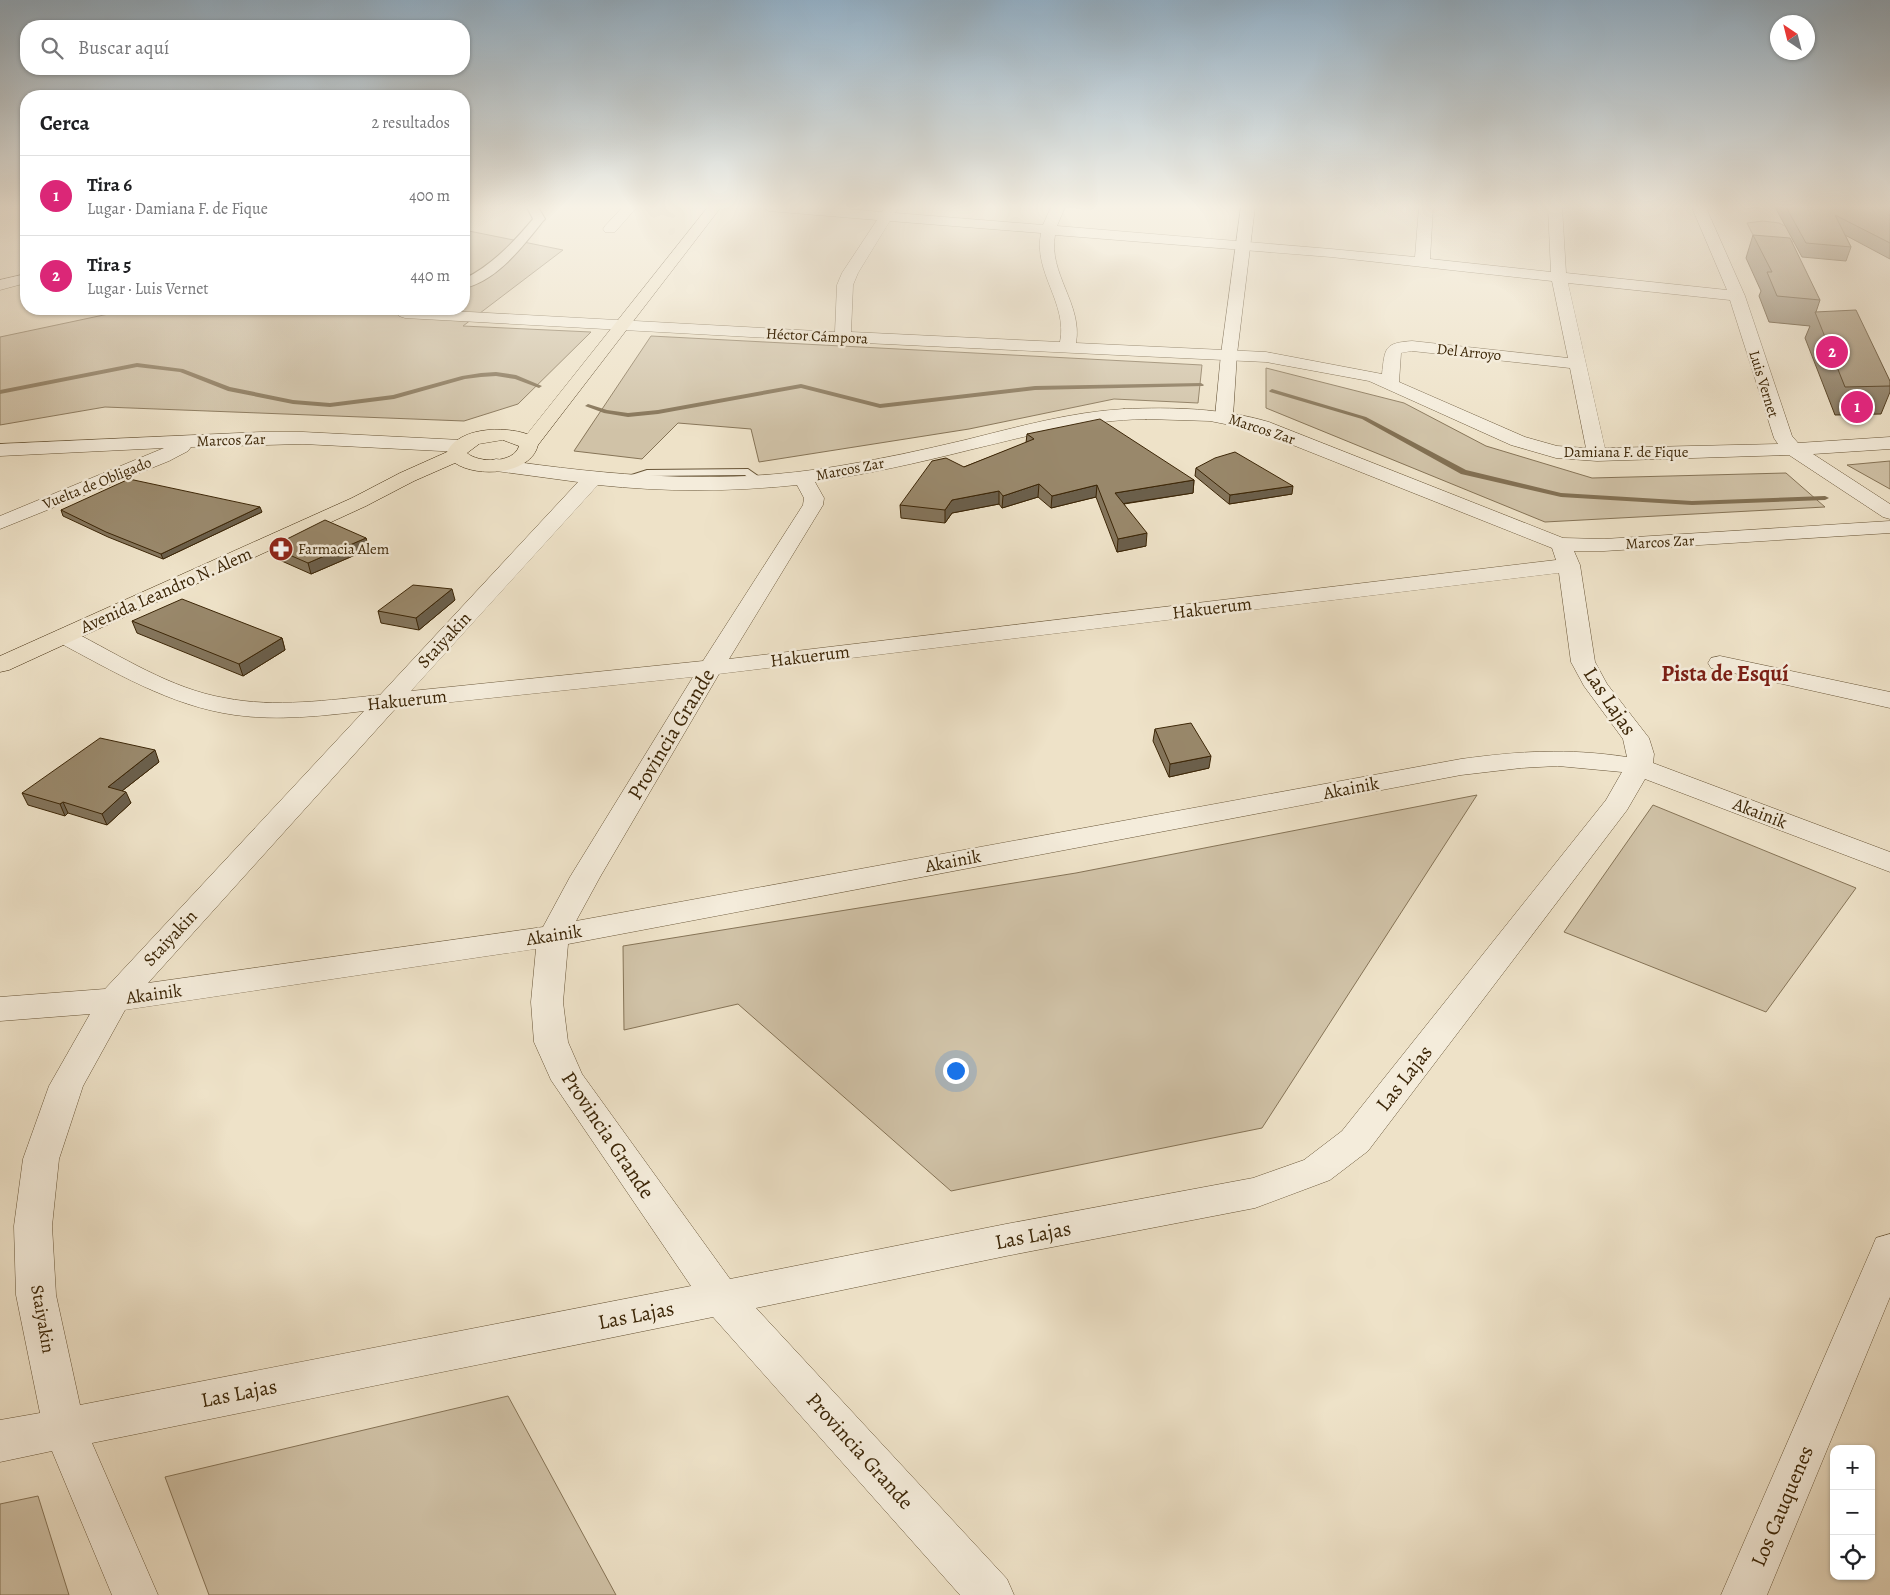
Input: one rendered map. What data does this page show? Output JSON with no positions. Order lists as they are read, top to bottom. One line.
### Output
{"streets":{"highway":["Avenida Leandro N. Alem"],"street":["Héctor Cámpora","Del Arroyo","Luis Vernet","Marcos Zar","Damiana F. de Fique","Vuelta de Obligado","Hakuerum","Staiyakin","Las Lajas","Provincia Grande","Akainik","Los Cauquenes"]},"crossings":[["Héctor Cámpora","Damiana F. de Fique"],["Héctor Cámpora","Avenida Leandro N. Alem"],["Del Arroyo","Damiana F. de Fique"],["Luis Vernet","Damiana F. de Fique"],["Marcos Zar","Vuelta de Obligado"],["Marcos Zar","Avenida Leandro N. Alem"],["Marcos Zar","Hakuerum"],["Marcos Zar","Staiyakin"],["Marcos Zar","Las Lajas"],["Marcos Zar","Provincia Grande"],["Avenida Leandro N. Alem","Hakuerum"],["Hakuerum","Staiyakin"],["Hakuerum","Las Lajas"],["Hakuerum","Provincia Grande"],["Staiyakin","Las Lajas"],["Staiyakin","Akainik"],["Las Lajas","Provincia Grande"],["Las Lajas","Akainik"],["Provincia Grande","Akainik"]],"districts":["Pista de Esquí"],"places":{"pharmacy":["Farmacia Alem"]},"north":"top left","page":{"search":"Buscar aquí","heading":["Cerca","2 resultados"],"list":[{"mark":"1","name":"Tira 6","note":"Lugar · Damiana F. de Fique","value":"400 m"},{"mark":"2","name":"Tira 5","note":"Lugar · Luis Vernet","value":"440 m"}],"pins":["2","1"],"map_buttons":["+","−"]}}
